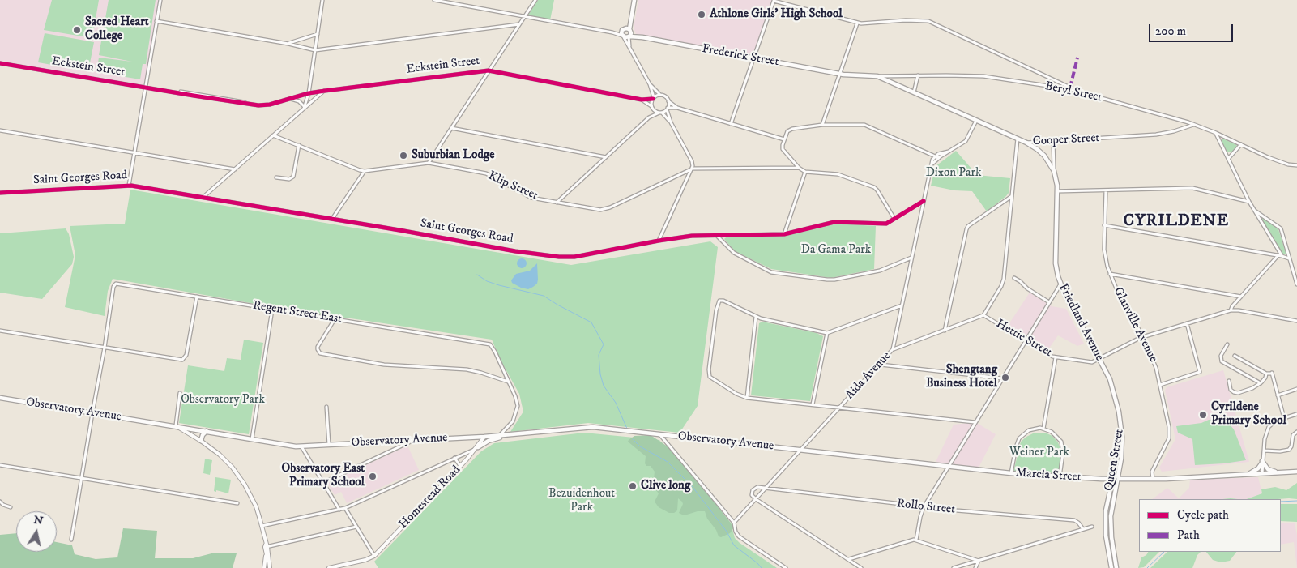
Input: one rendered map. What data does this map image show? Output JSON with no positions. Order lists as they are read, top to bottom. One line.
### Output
{"streets":{"main road":["Frederick Street","Beryl Street","Cooper Street","Friedland Avenue","Observatory Avenue","Queen Street","Marcia Street"],"street":["Eckstein Street","Saint Georges Road","Klip Street","Regent Street East","Glanville Avenue","Hettie Street","Aida Avenue","Homestead Road","Rollo Street"]},"crossings":[["Frederick Street","Beryl Street"],["Beryl Street","Cooper Street"],["Cooper Street","Friedland Avenue"],["Cooper Street","Aida Avenue"],["Saint Georges Road","Aida Avenue"],["Friedland Avenue","Hettie Street"],["Friedland Avenue","Queen Street"],["Glanville Avenue","Hettie Street"],["Glanville Avenue","Marcia Street"],["Hettie Street","Aida Avenue"],["Aida Avenue","Observatory Avenue"],["Aida Avenue","Marcia Street"],["Aida Avenue","Rollo Street"],["Observatory Avenue","Marcia Street"],["Observatory Avenue","Homestead Road"],["Queen Street","Marcia Street"]],"districts":["CYRILDENE"],"parks":["Dixon Park","Da Gama Park","Observatory Park","Weiner Park","Bezuidenhout Park"],"places":["Athlone Girls' High School","Sacred Heart College","Suburbian Lodge","Shengtang Business Hotel","Cyrildene Primary School","Observatory East Primary School","Clive long"],"legend":["Cycle path","Path"],"scale_bar":"200 m","north":"top"}
